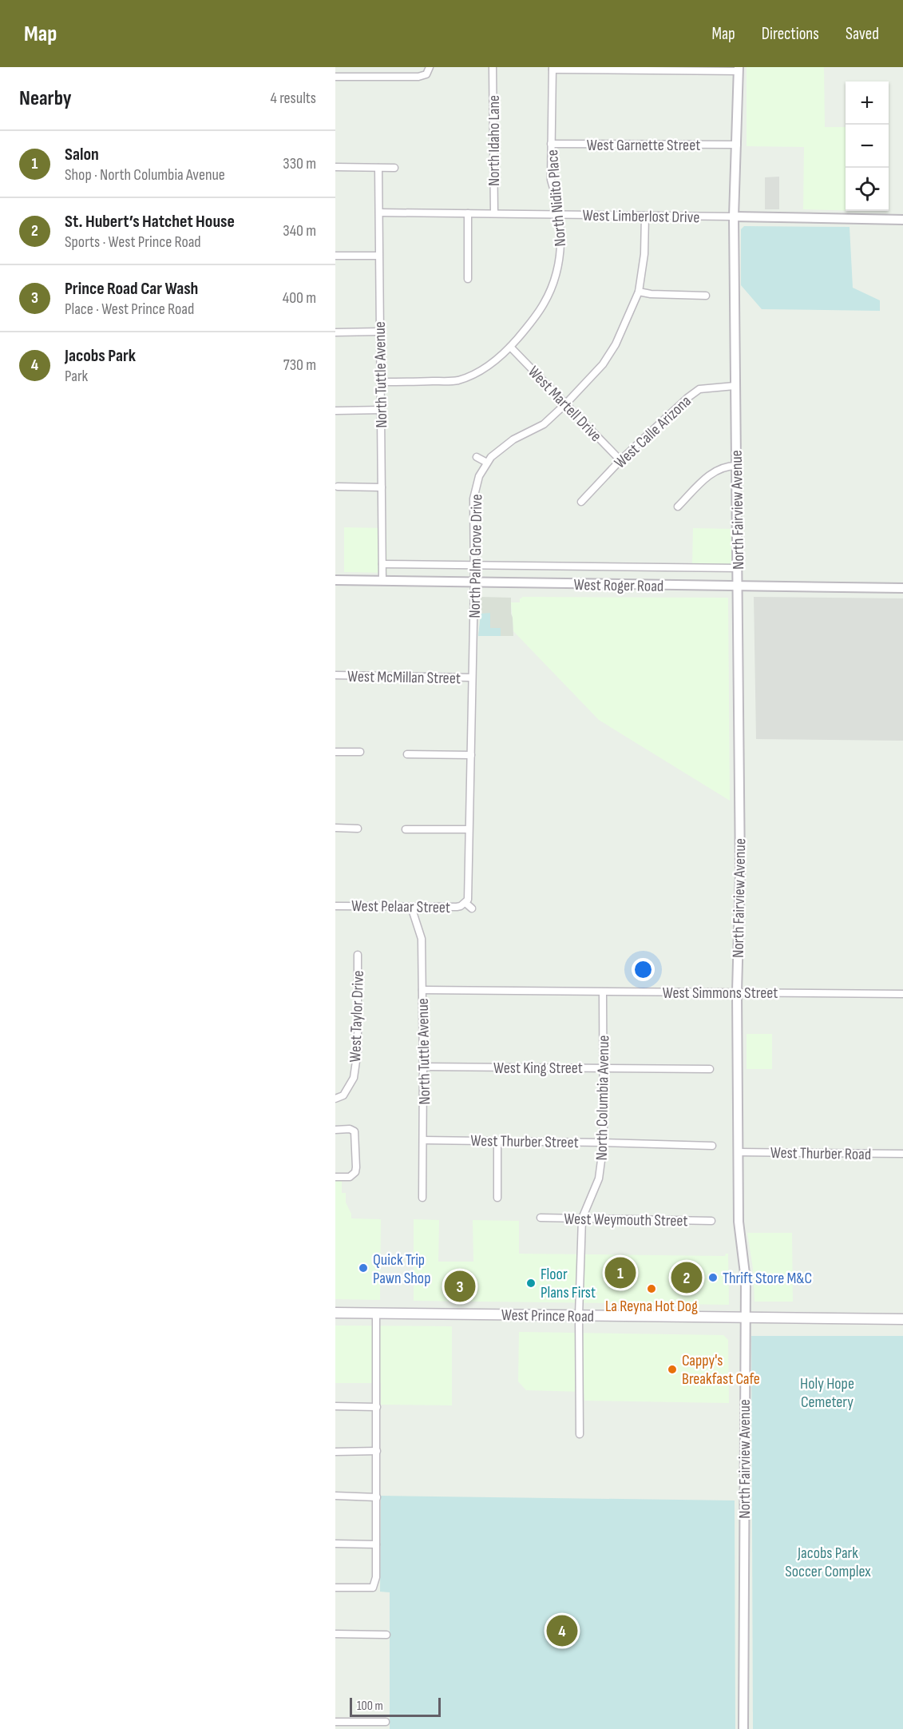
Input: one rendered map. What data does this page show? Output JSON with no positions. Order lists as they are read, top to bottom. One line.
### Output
{"streets":{"main road":["West Prince Road"],"street":["North Idaho Lane","West Garnette Street","North Nidito Place","West Limberlost Drive","North Tuttle Avenue","West Martell Drive","West Calle Arizona","North Fairview Avenue","North Palm Grove Drive","West Roger Road","West McMillan Street","West Pelaar Street","West Simmons Street","West Taylor Drive","West King Street","North Columbia Avenue","West Thurber Street","West Thurber Road","West Weymouth Street"]},"crossings":[["North Idaho Lane","West Limberlost Drive"],["West Garnette Street","North Nidito Place"],["West Garnette Street","North Fairview Avenue"],["North Nidito Place","West Limberlost Drive"],["North Nidito Place","North Tuttle Avenue"],["North Nidito Place","West Martell Drive"],["West Limberlost Drive","North Tuttle Avenue"],["West Limberlost Drive","North Fairview Avenue"],["West Limberlost Drive","North Palm Grove Drive"],["North Tuttle Avenue","West Roger Road"],["North Tuttle Avenue","West Pelaar Street"],["North Tuttle Avenue","West Simmons Street"],["North Tuttle Avenue","West King Street"],["North Tuttle Avenue","West Thurber Street"],["West Martell Drive","West Calle Arizona"],["West Martell Drive","North Palm Grove Drive"],["West Calle Arizona","North Fairview Avenue"],["North Fairview Avenue","West Roger Road"],["North Fairview Avenue","West Simmons Street"],["North Fairview Avenue","West Thurber Road"],["North Fairview Avenue","West Prince Road"],["North Palm Grove Drive","West Roger Road"],["North Palm Grove Drive","West McMillan Street"],["North Palm Grove Drive","West Pelaar Street"],["West Simmons Street","North Columbia Avenue"],["West King Street","North Columbia Avenue"],["North Columbia Avenue","West Thurber Street"],["North Columbia Avenue","West Weymouth Street"],["North Columbia Avenue","West Prince Road"]],"parks":["Holy Hope Cemetery","Jacobs Park Soccer Complex"],"places":["Quick Trip Pawn Shop","Thrift Store M&C","Floor Plans First","La Reyna Hot Dog","Cappy's Breakfast Cafe"],"scale_bar":"100 m","page":{"header":"Map","nav":["Map","Directions","Saved"],"heading":["Nearby","4 results"],"map_buttons":["+","−"],"list":[{"mark":"1","name":"Salon","note":"Shop · North Columbia Avenue","value":"330 m"},{"mark":"2","name":"St. Hubert’s Hatchet House","note":"Sports · West Prince Road","value":"340 m"},{"mark":"3","name":"Prince Road Car Wash","note":"Place · West Prince Road","value":"400 m"},{"mark":"4","name":"Jacobs Park","note":"Park","value":"730 m"}],"pins":["1","2","3","4"],"scale":"100 m"}}
